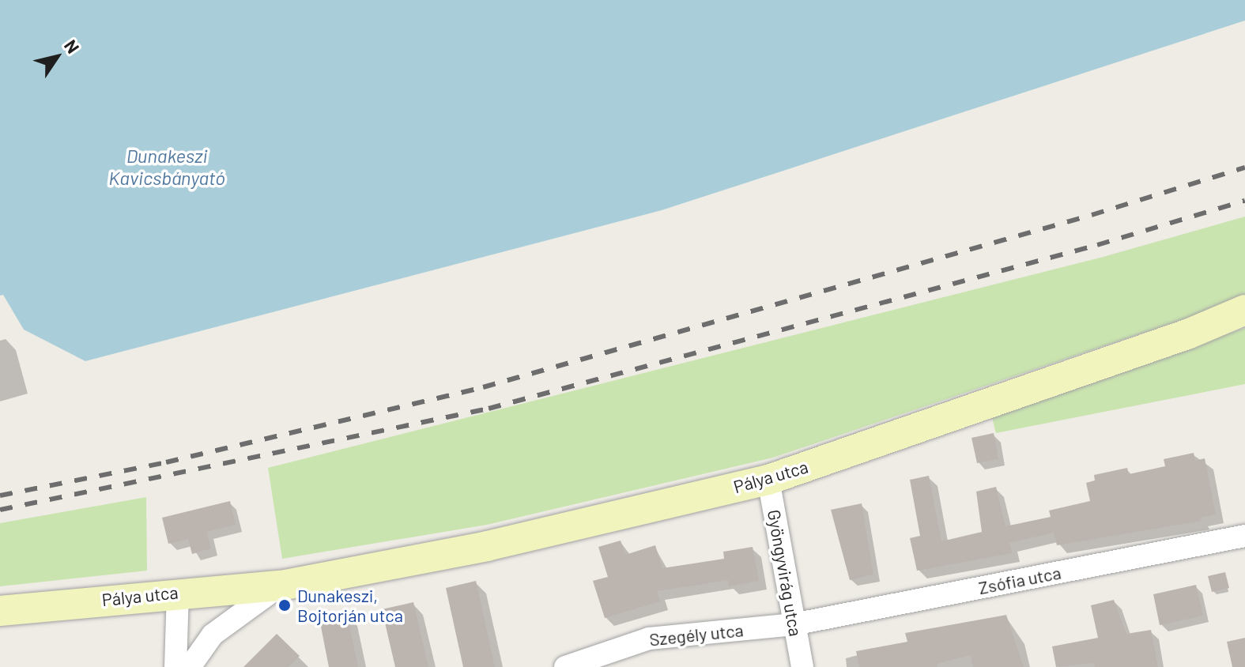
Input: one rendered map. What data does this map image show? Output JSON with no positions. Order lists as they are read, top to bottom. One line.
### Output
{"streets":{"street":["Pálya utca","Gyöngyvirág utca","Zsófia utca","Szegély utca"]},"crossings":[["Pálya utca","Gyöngyvirág utca"],["Gyöngyvirág utca","Zsófia utca"],["Gyöngyvirág utca","Szegély utca"],["Zsófia utca","Szegély utca"]],"water":["Dunakeszi Kavicsbányató"],"places":["Dunakeszi, Bojtorján utca"],"north":"top right"}
